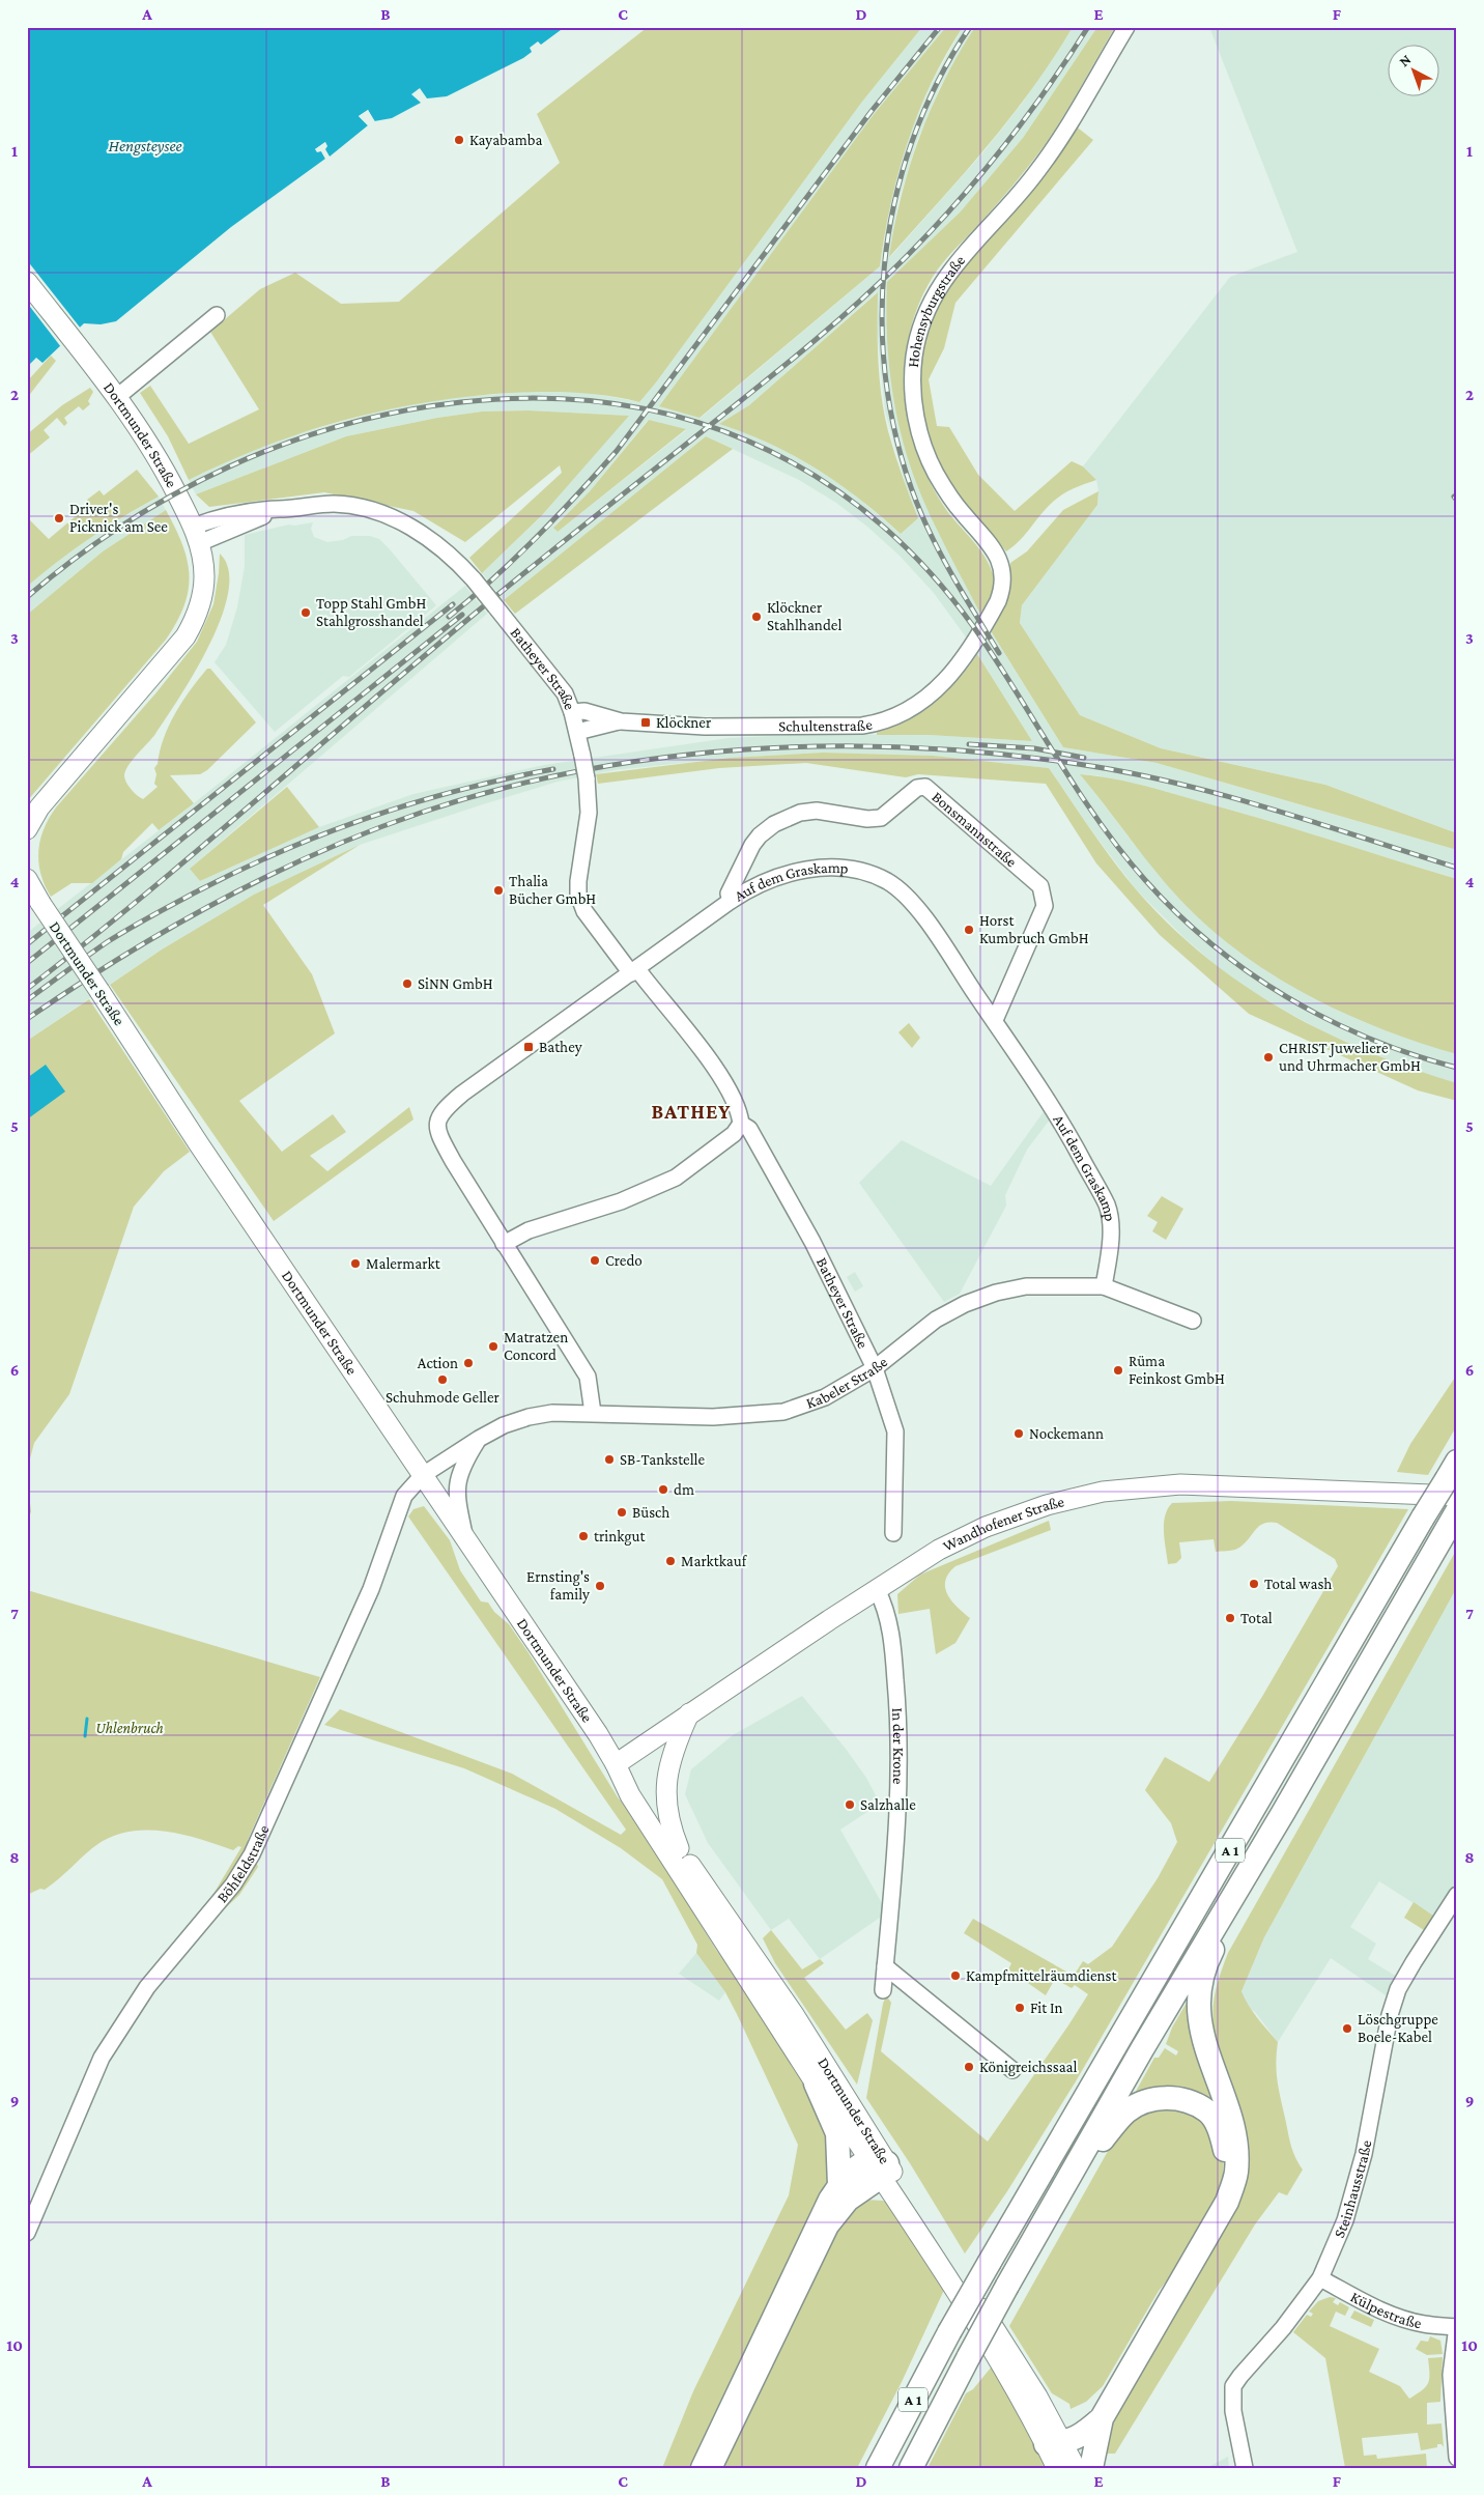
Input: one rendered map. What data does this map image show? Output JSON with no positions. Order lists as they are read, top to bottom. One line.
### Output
{"streets":{"highway":["A 1"],"main road":["Dortmunder Straße","Wandhofener Straße"],"street":["Hohensyburgstraße","Batheyer Straße","Schultenstraße","Bonsmannstraße","Auf dem Graskamp","Kabeler Straße","In der Krone","Böhfeldstraße","Steinhausstraße","Külpestraße"]},"crossings":[["Hohensyburgstraße","Schultenstraße"],["Dortmunder Straße","Batheyer Straße"],["Dortmunder Straße","Kabeler Straße"],["Dortmunder Straße","Wandhofener Straße"],["Dortmunder Straße","Böhfeldstraße"],["Batheyer Straße","Schultenstraße"],["Batheyer Straße","Auf dem Graskamp"],["Batheyer Straße","Kabeler Straße"],["Bonsmannstraße","Auf dem Graskamp"],["Auf dem Graskamp","Kabeler Straße"],["Kabeler Straße","Böhfeldstraße"],["Wandhofener Straße","In der Krone"],["Wandhofener Straße","A 1"],["Steinhausstraße","Külpestraße"]],"districts":["BATHEY"],"water":["Hengsteysee"],"parks":["Uhlenbruch"],"places":{"other":["Kayabamba","Driver's Picknick am See","Topp Stahl GmbH Stahlgrosshandel","Klöckner Stahlhandel","Thalia Bücher GmbH","Horst Kumbruch GmbH","SiNN GmbH","CHRIST Juweliere und Uhrmacher GmbH","Credo","Malermarkt","Matratzen Concord","Action","Rüma Feinkost GmbH","Schuhmode Geller","Nockemann","SB-Tankstelle","dm","Büsch","trinkgut","Marktkauf","Total wash","Ernsting's family","Total","Salzhalle","Kampfmittelräumdienst","Fit In","Löschgruppe Boele-Kabel","Königreichssaal"],"transit":["Klöckner","Bathey"]},"north":"top left","grid":{"columns":["A","B","C","D","E","F"],"rows":["1","2","3","4","5","6","7","8","9","10"]}}
